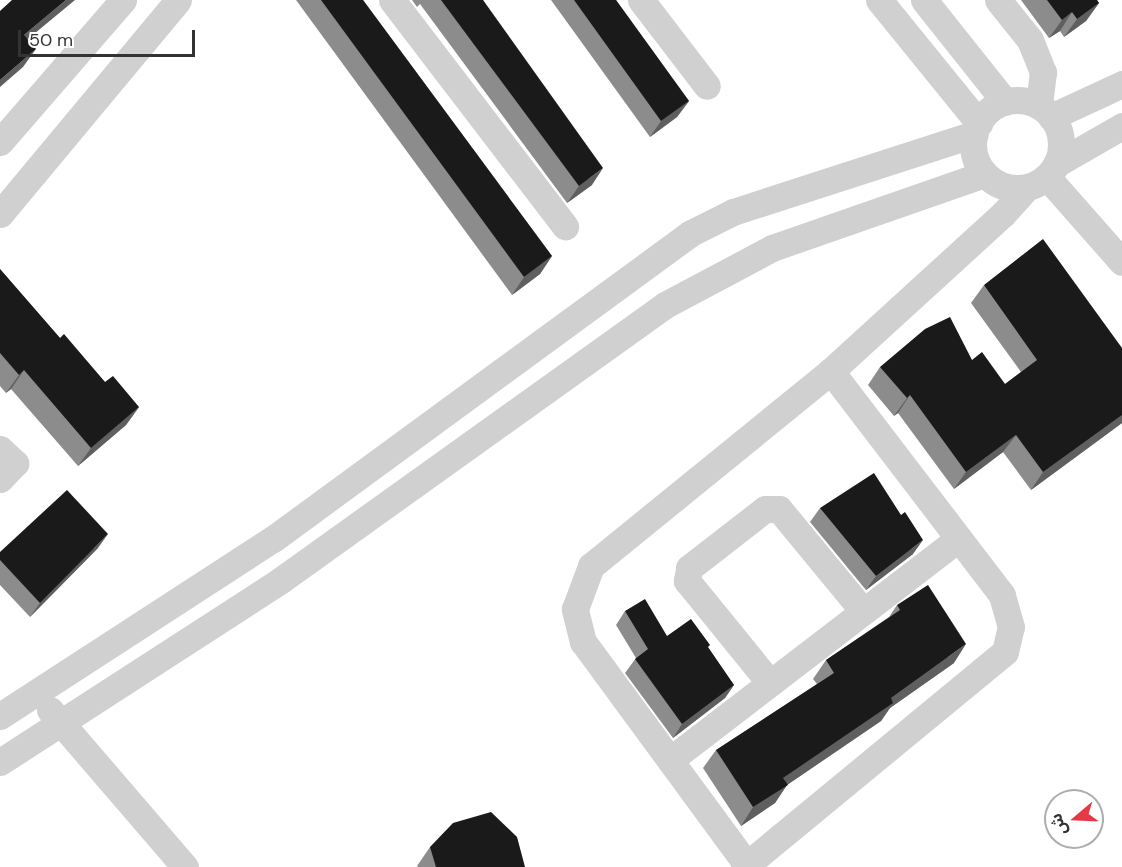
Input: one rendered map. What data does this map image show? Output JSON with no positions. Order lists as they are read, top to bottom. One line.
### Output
{"scale_bar":"50 m","north":"left"}
